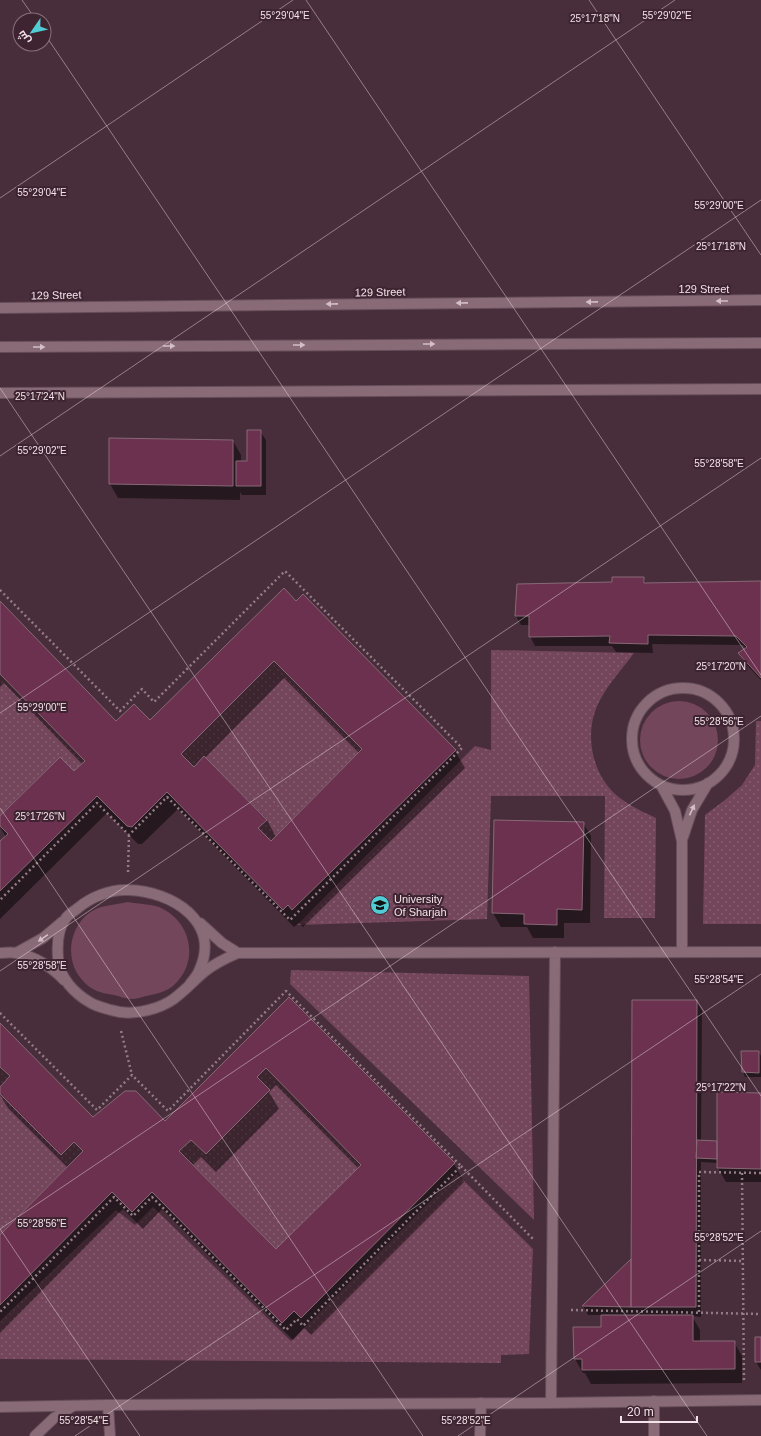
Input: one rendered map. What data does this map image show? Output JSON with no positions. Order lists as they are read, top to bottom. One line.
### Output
{"streets":{"street":["129 Street"]},"places":{"school or university":["University Of Sharjah"]},"scale_bar":"20 m","north":"bottom left","coordinates":["55°29'04\"E","55°29'02\"E","25°17'18\"N","55°29'00\"E","25°17'24\"N","55°28'58\"E","25°17'20\"N","55°28'56\"E","25°17'26\"N","55°28'54\"E","25°17'22\"N","55°28'52\"E"]}
